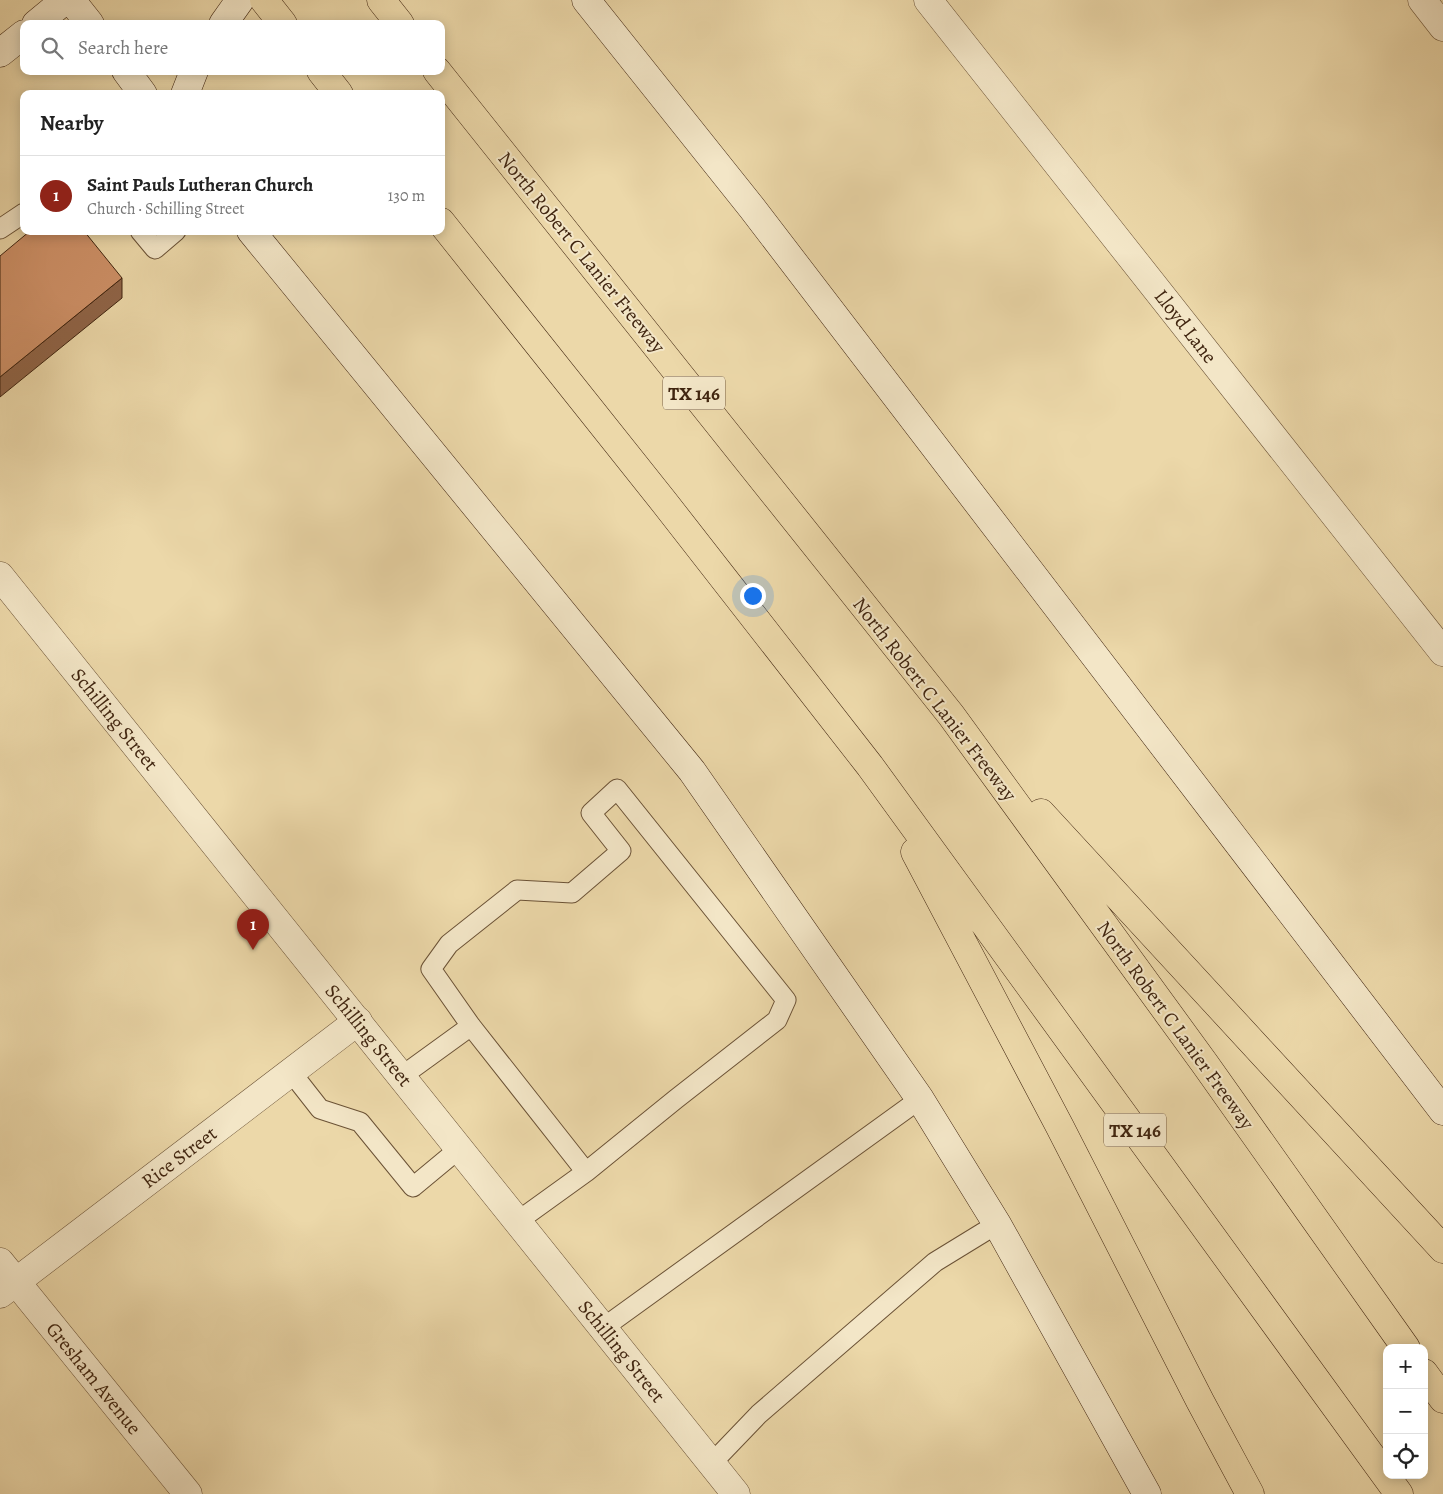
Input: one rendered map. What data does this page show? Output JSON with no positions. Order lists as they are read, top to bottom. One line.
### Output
{"streets":{"highway":["North Robert C Lanier Freeway","TX 146"],"main road":["Lloyd Lane","Schilling Street","Rice Street","Gresham Avenue"]},"crossings":[["Schilling Street","Rice Street"],["Rice Street","Gresham Avenue"]],"page":{"search":"Search here","heading":"Nearby","list":[{"mark":"1","name":"Saint Pauls Lutheran Church","note":"Church · Schilling Street","value":"130 m"}],"pins":"1","map_buttons":["+","−"]}}
